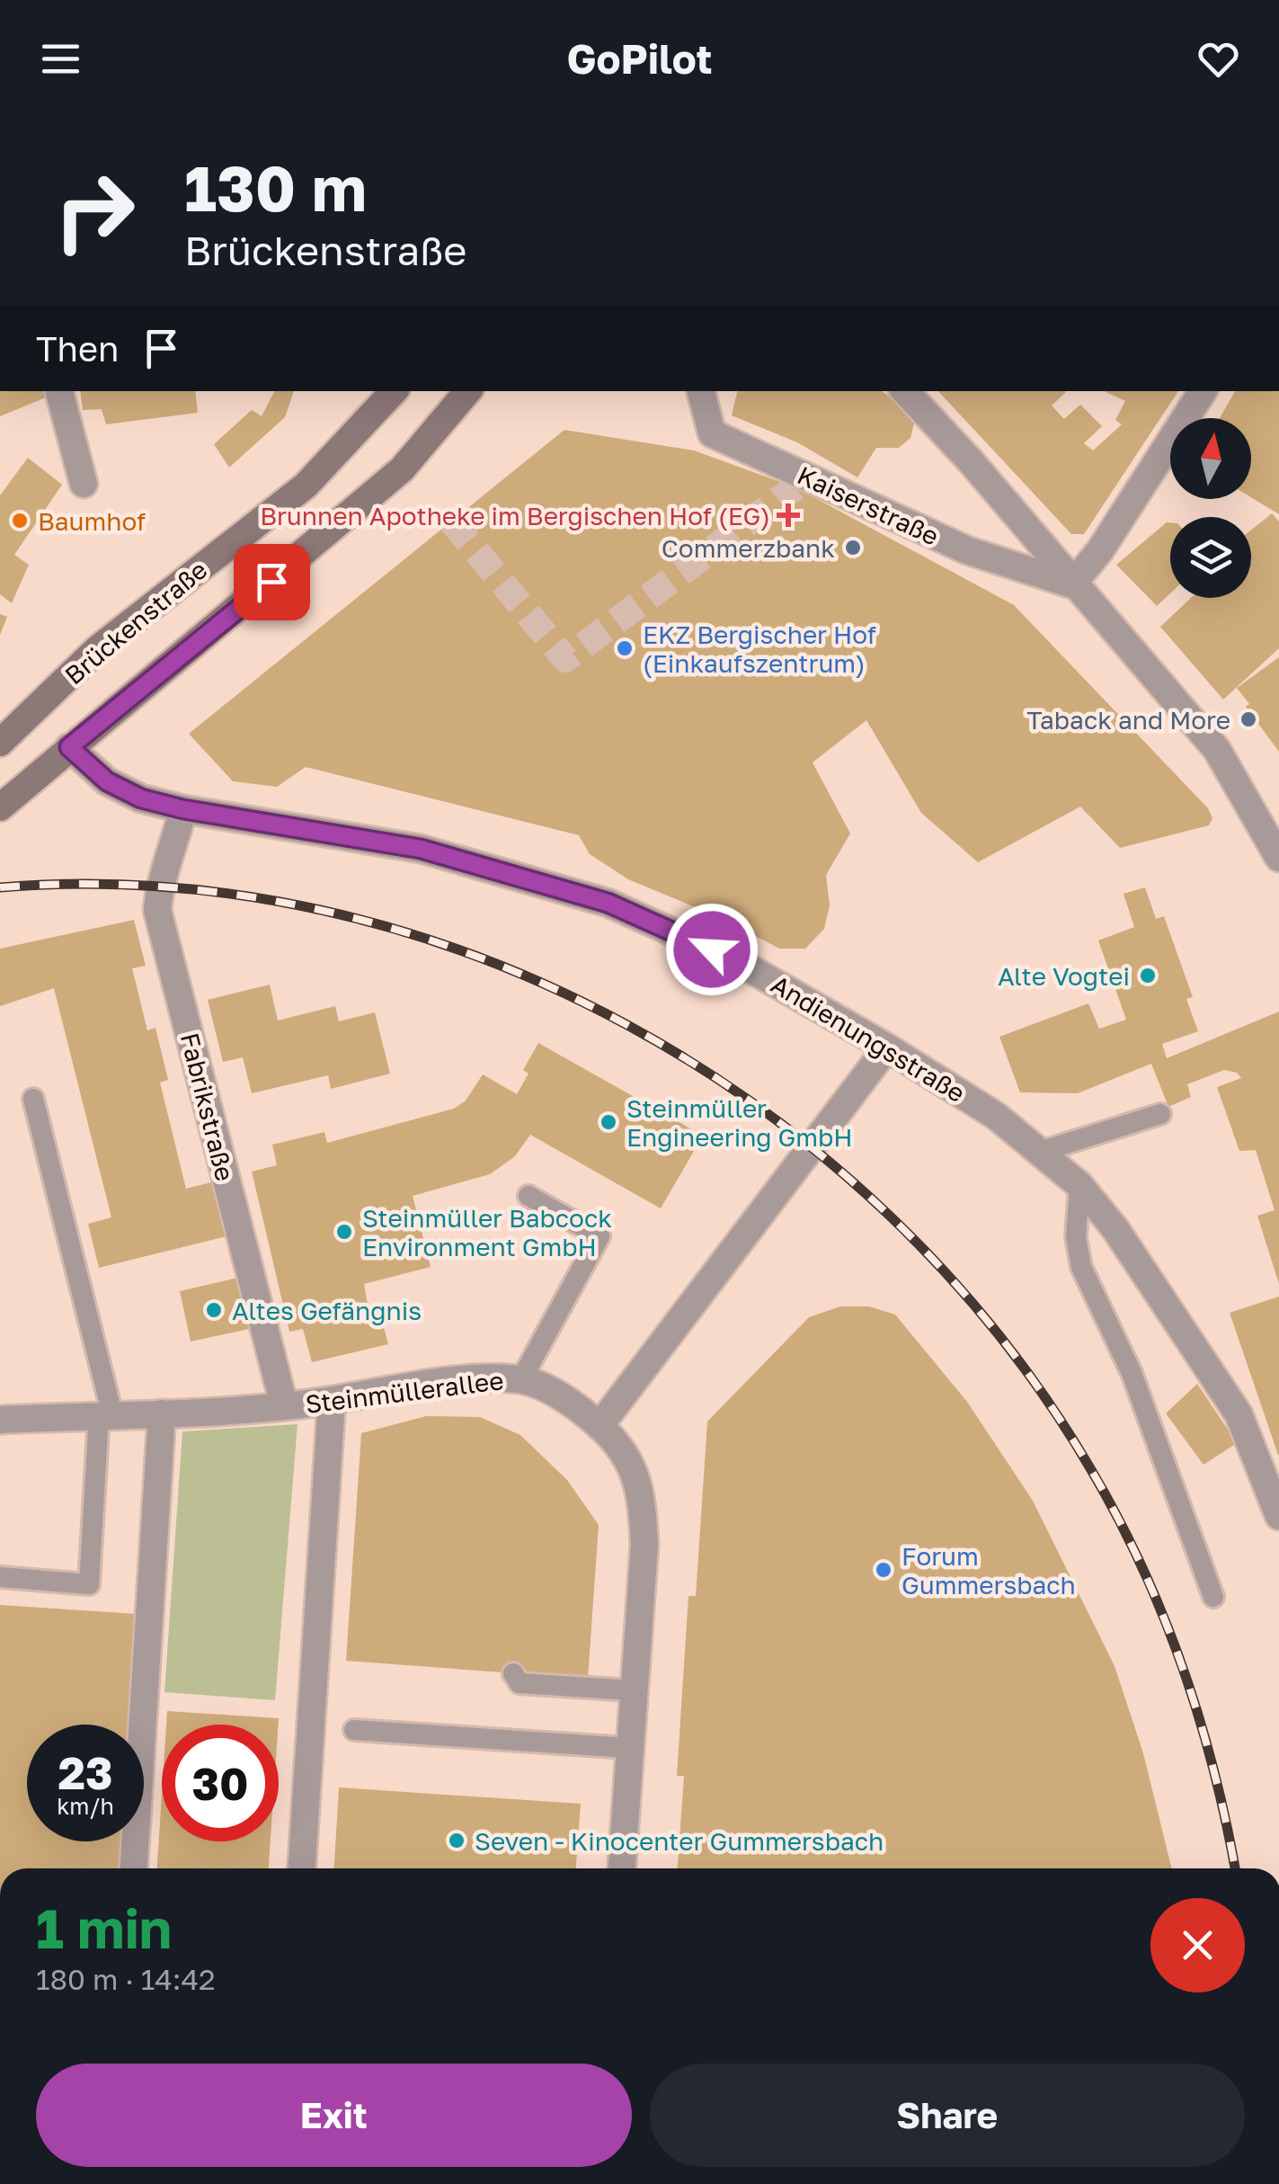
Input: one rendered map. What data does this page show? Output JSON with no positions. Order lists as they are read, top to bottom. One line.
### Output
{"streets":{"street":["Kaiserstraße","Brückenstraße","Andienungsstraße","Fabrikstraße","Steinmüllerallee"]},"crossings":[["Andienungsstraße","Fabrikstraße"],["Fabrikstraße","Steinmüllerallee"]],"places":{"health":["Brunnen Apotheke im Bergischen Hof (EG)"],"other":["Baumhof","Commerzbank","EKZ Bergischer Hof (Einkaufszentrum)","Taback and More","Alte Vogtei","Steinmüller Engineering GmbH","Steinmüller Babcock Environment GmbH","Altes Gefängnis","Forum Gummersbach","Seven - Kinocenter Gummersbach"]},"north":"top","page":{"header":"GoPilot","turn":["130 m","Brückenstraße"],"then":"Then","speed":"23 km/h","limit":"30","heading":["1 min","180 m · 14:42"],"buttons":["Exit","Share"]}}
